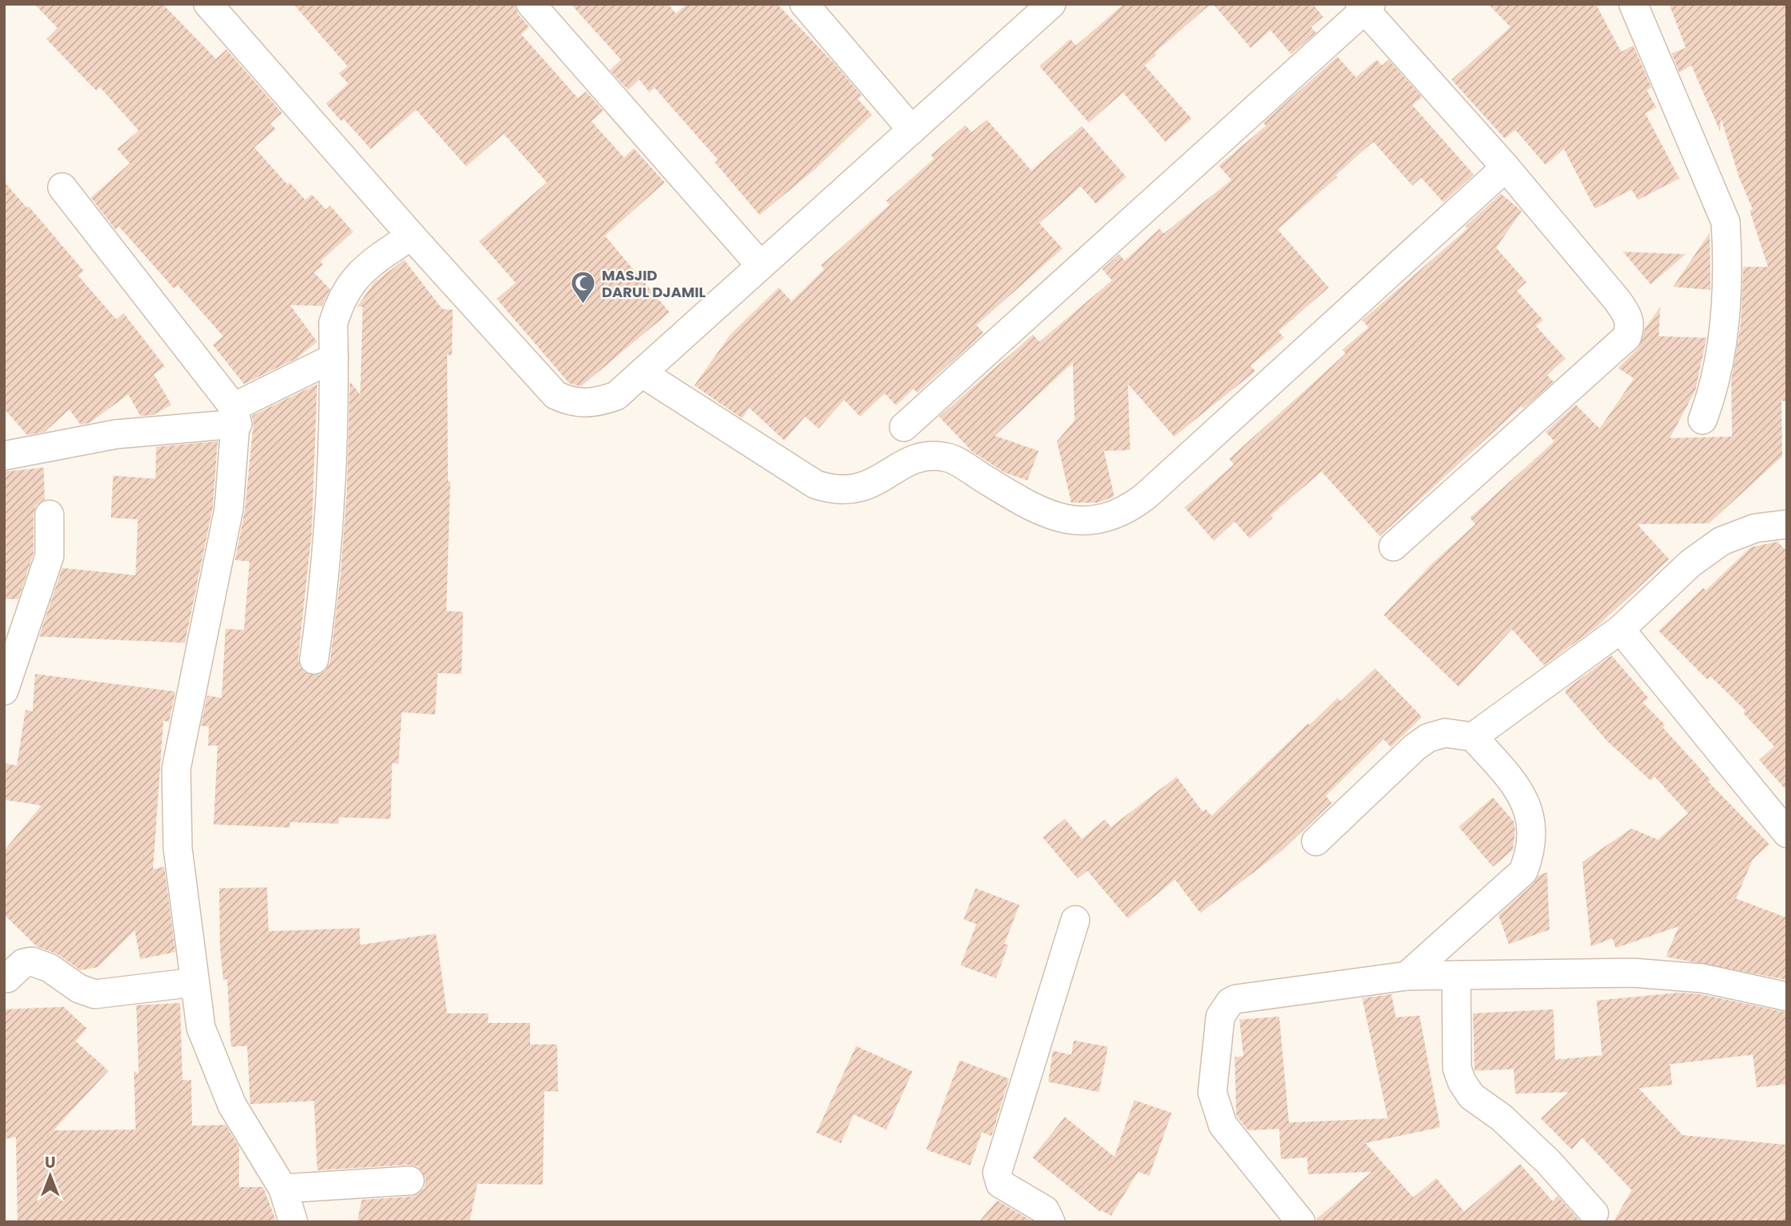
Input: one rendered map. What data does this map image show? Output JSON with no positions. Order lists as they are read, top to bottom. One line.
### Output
{"places":{"mosque":["MASJID DARUL DJAMIL"]},"north":"top"}
